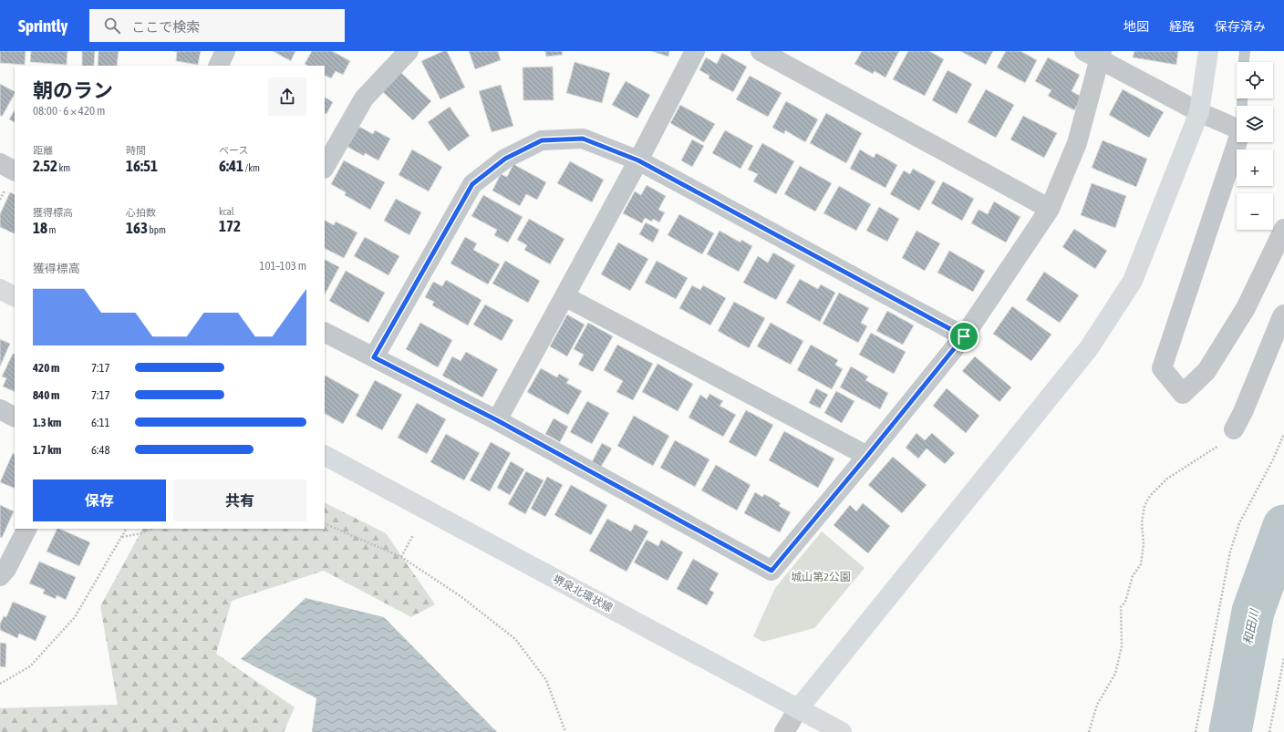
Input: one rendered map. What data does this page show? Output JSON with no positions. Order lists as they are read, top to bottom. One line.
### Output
{"streets":{"street":["堺泉北環状線"]},"water":["和田川"],"parks":["城山第2公園"],"page":{"header":"Sprintly","search":"ここで検索","nav":["地図","経路","保存済み"],"map_buttons":["+","−"],"heading":["朝のラン","08:00 · 6 × 420 m"],"stats":[["距離","2.52 km"],["時間","16:51"],["ペース","6:41 /km"],["獲得標高","18 m"],["心拍数","163 bpm"],["kcal","172"]],"chart":["獲得標高","101–103 m"],"list":[{"name":"420 m","note":"7:17"},{"name":"840 m","note":"7:17"},{"name":"1.3 km","note":"6:11"},{"name":"1.7 km","note":"6:48"}],"buttons":["保存","共有"]}}
